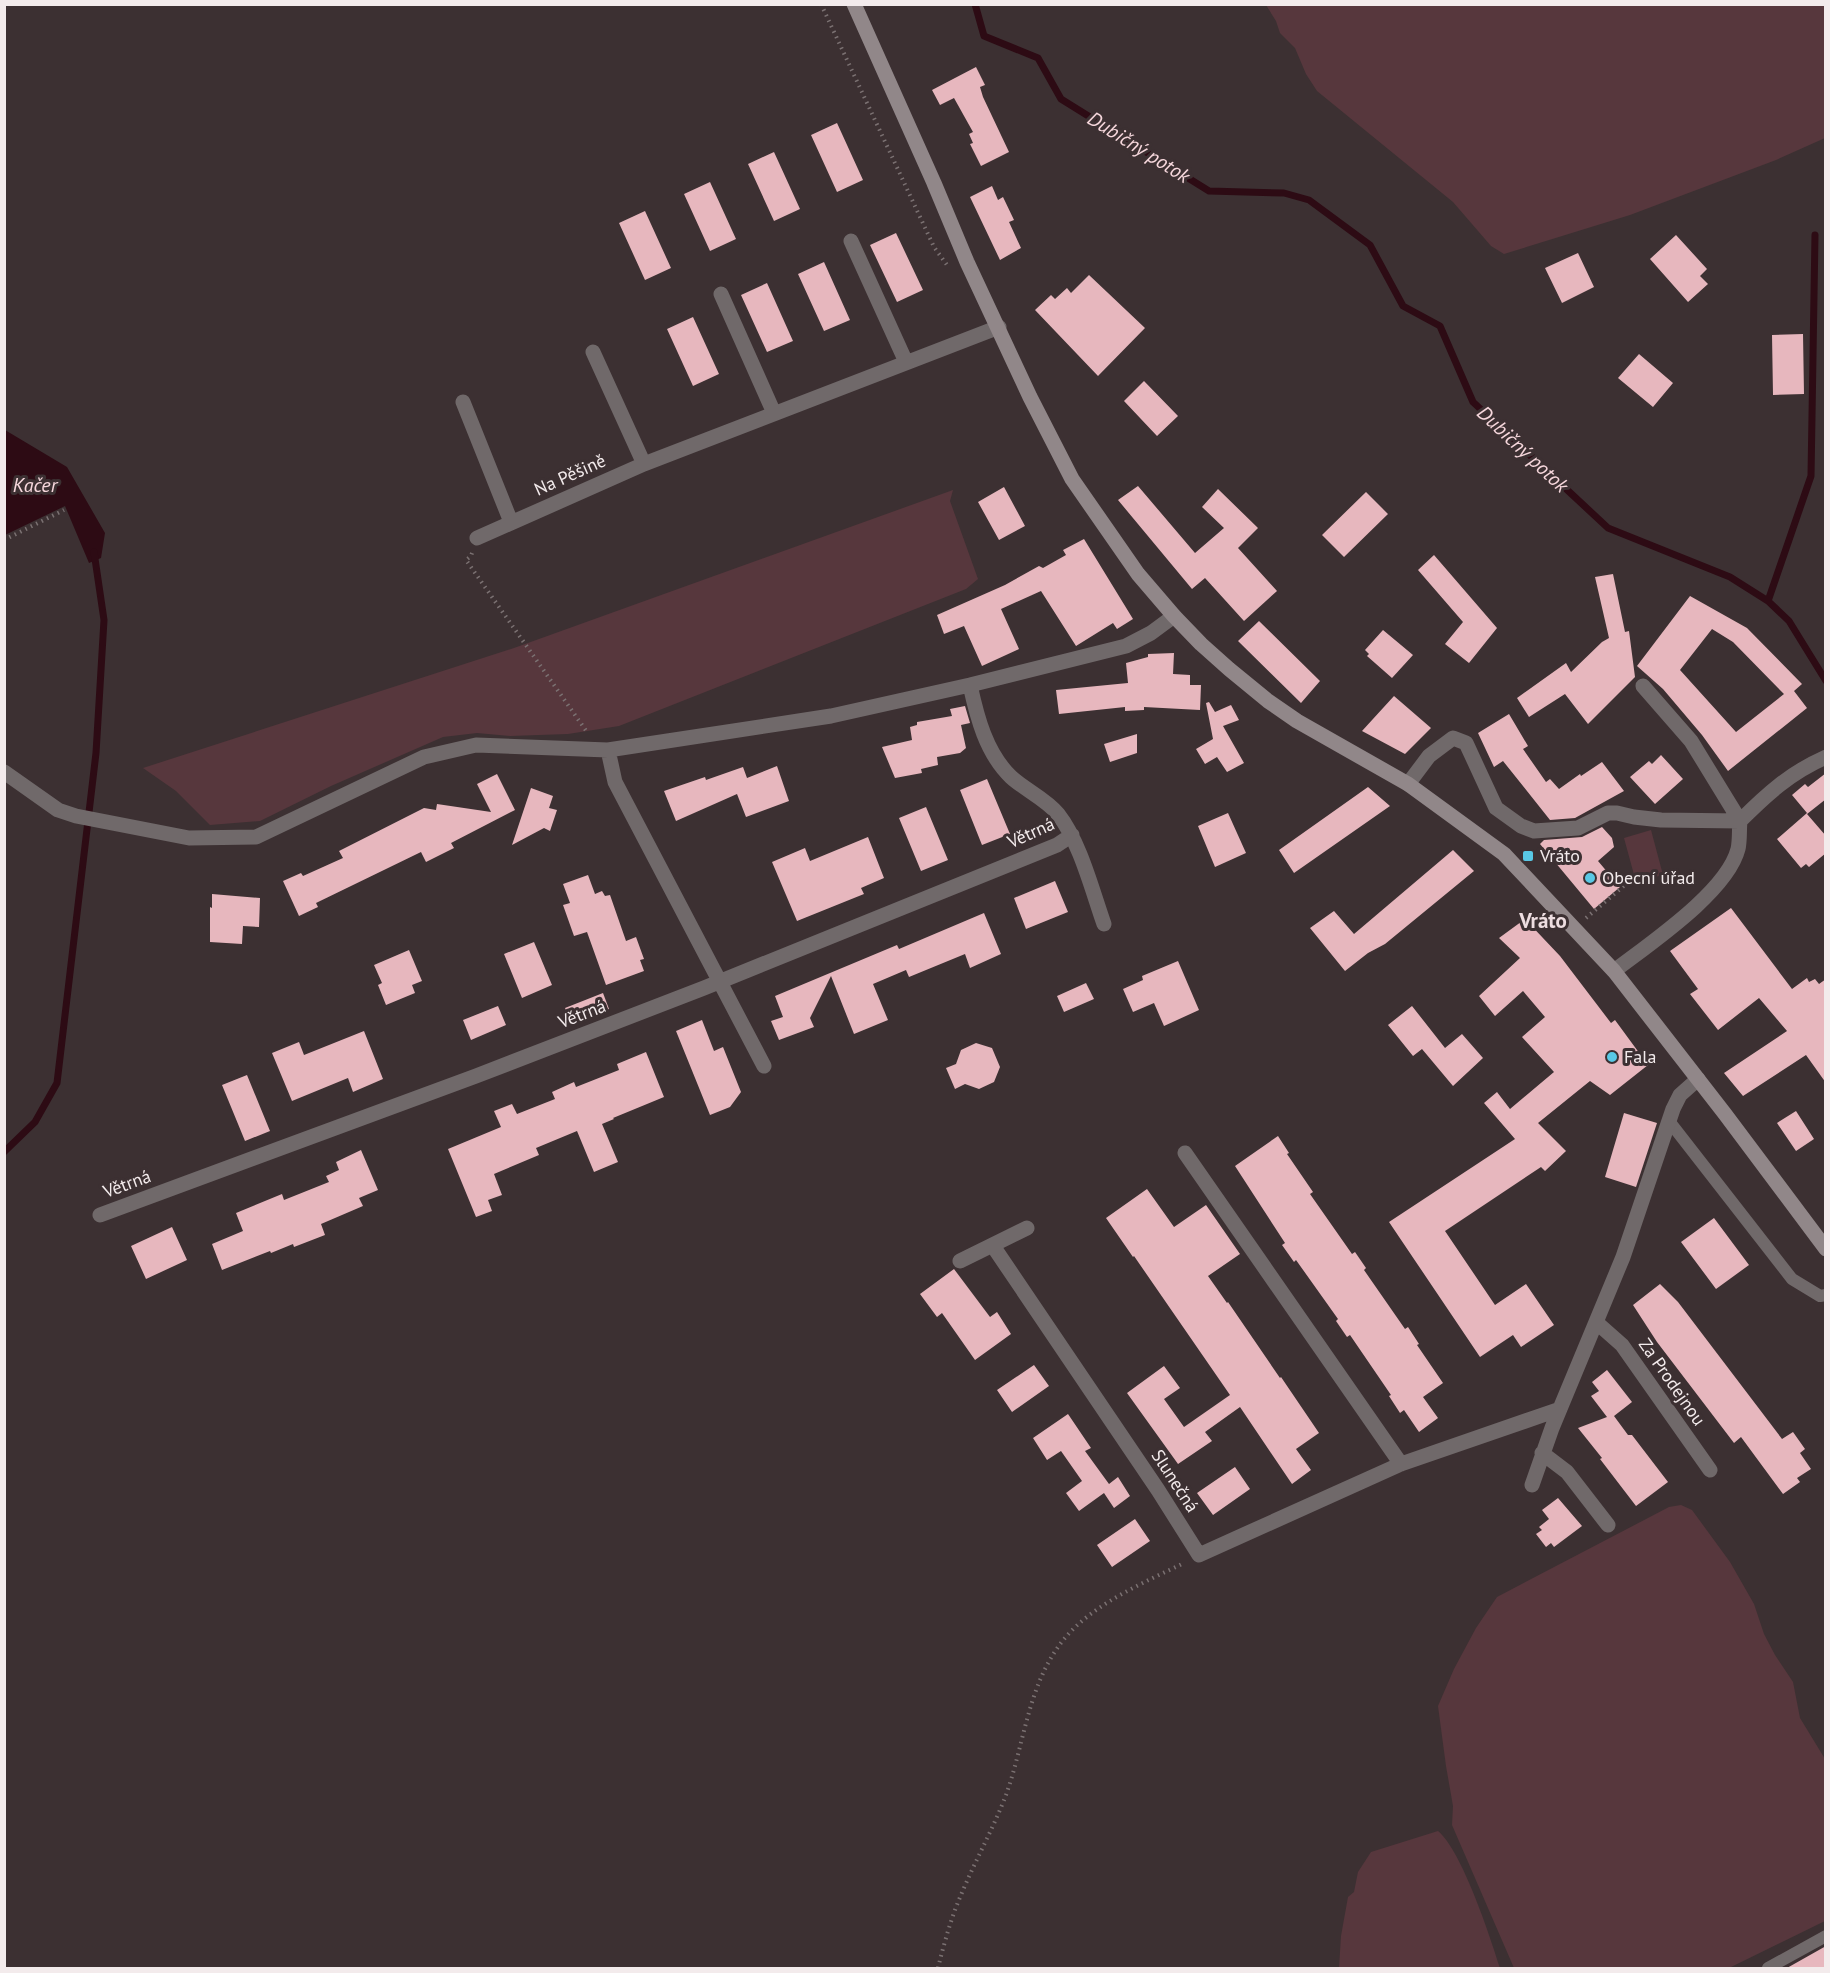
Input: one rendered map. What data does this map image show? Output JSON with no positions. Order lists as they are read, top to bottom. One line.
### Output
{"streets":{"street":["Na Pěšině","Větrná","Za Prodejnou","Slunečná"]},"districts":["Vráto"],"water":["Dubičný potok","Kačer"],"places":{"transit":["Vráto"],"other":["Obecní úřad","Fala"]}}
